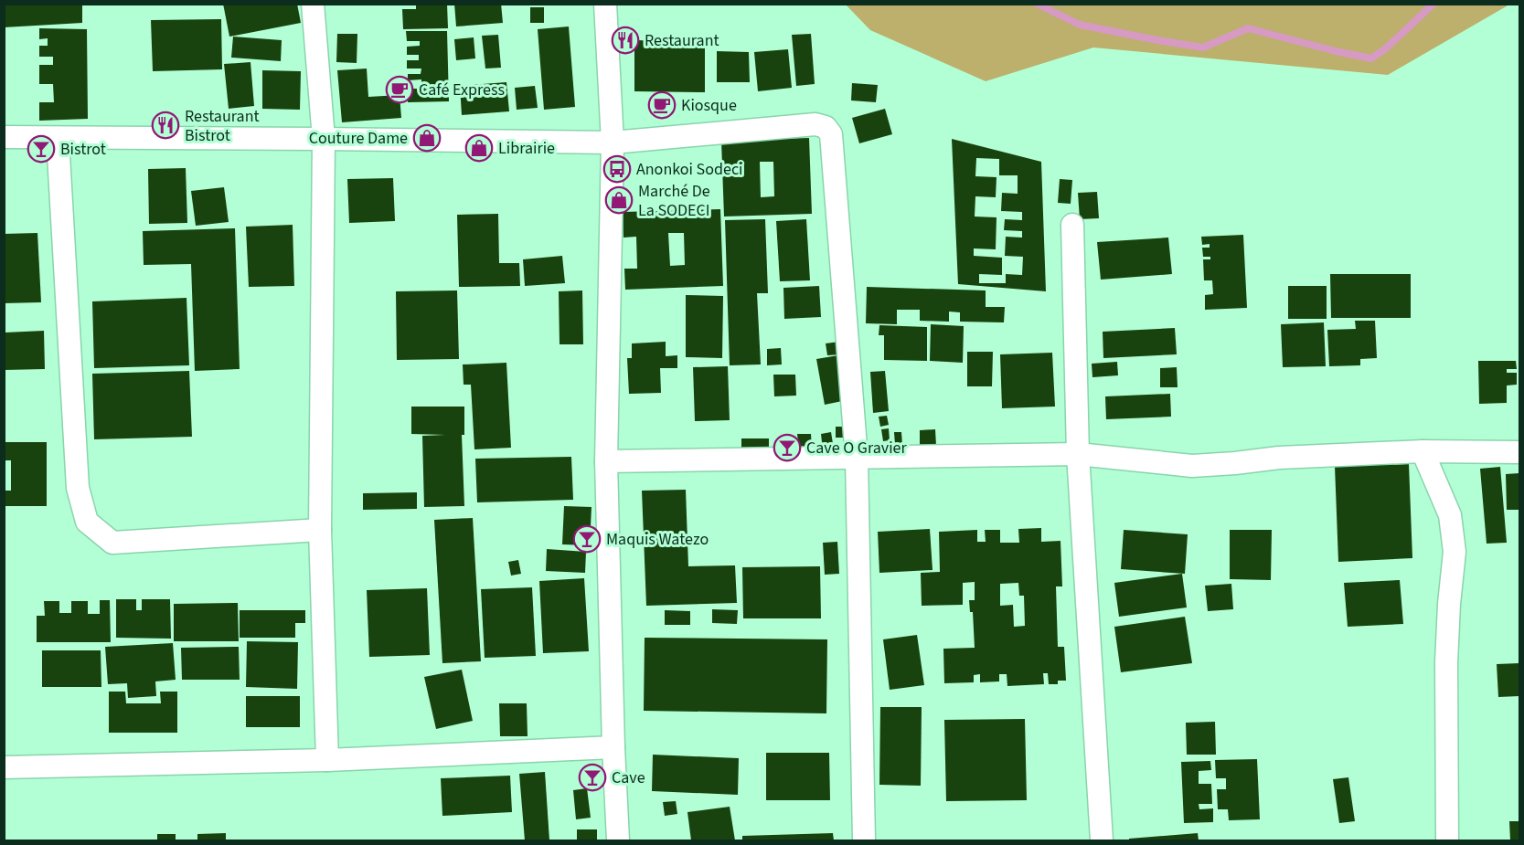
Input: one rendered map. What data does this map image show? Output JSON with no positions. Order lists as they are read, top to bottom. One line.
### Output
{"places":{"restaurant":["Restaurant","Restaurant Bistrot"],"cafe":["Café Express","Kiosque"],"shop":["Couture Dame","Librairie","Marché De La SODECI"],"bar":["Bistrot","Cave O Gravier","Maquis Watezo","Cave"],"bus stop":["Anonkoi Sodeci"]}}
